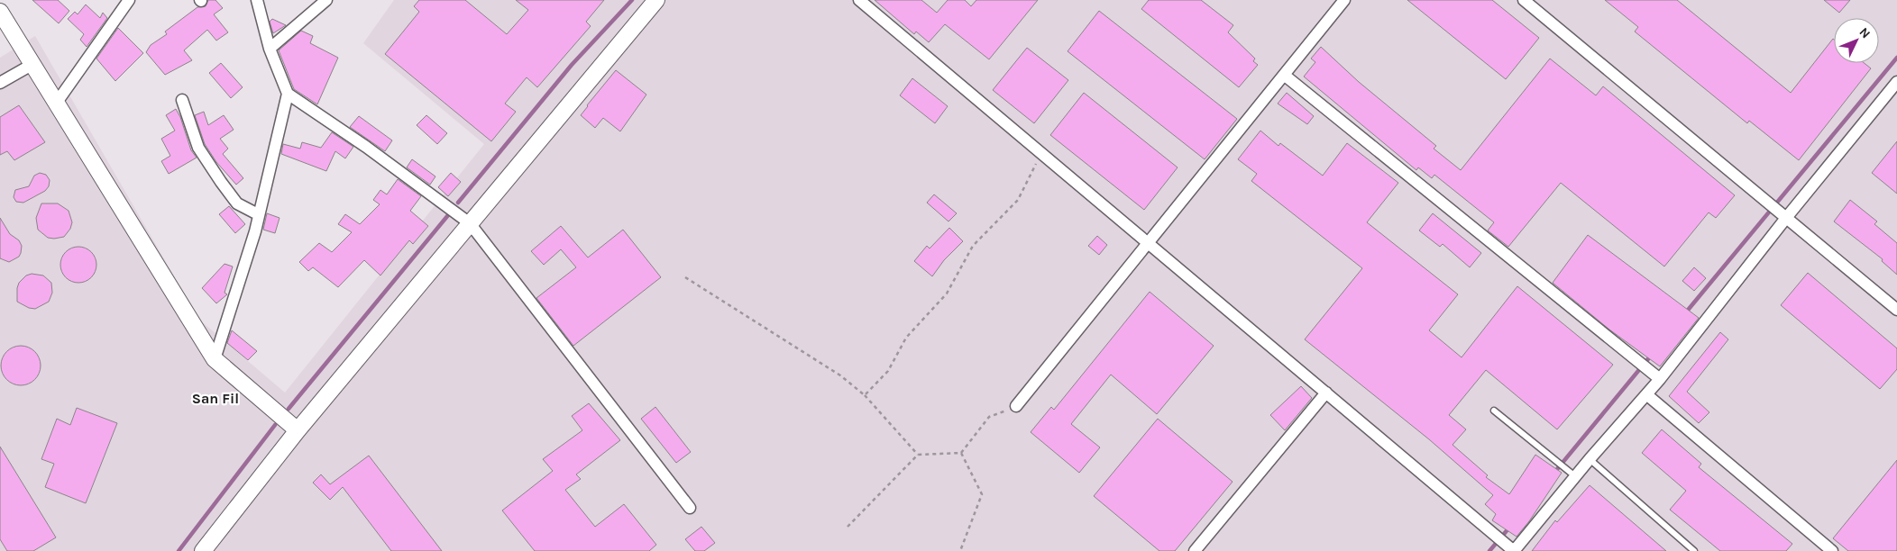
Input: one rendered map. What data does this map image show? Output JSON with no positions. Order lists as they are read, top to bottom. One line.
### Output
{"districts":["San Fil"],"north":"top right"}
